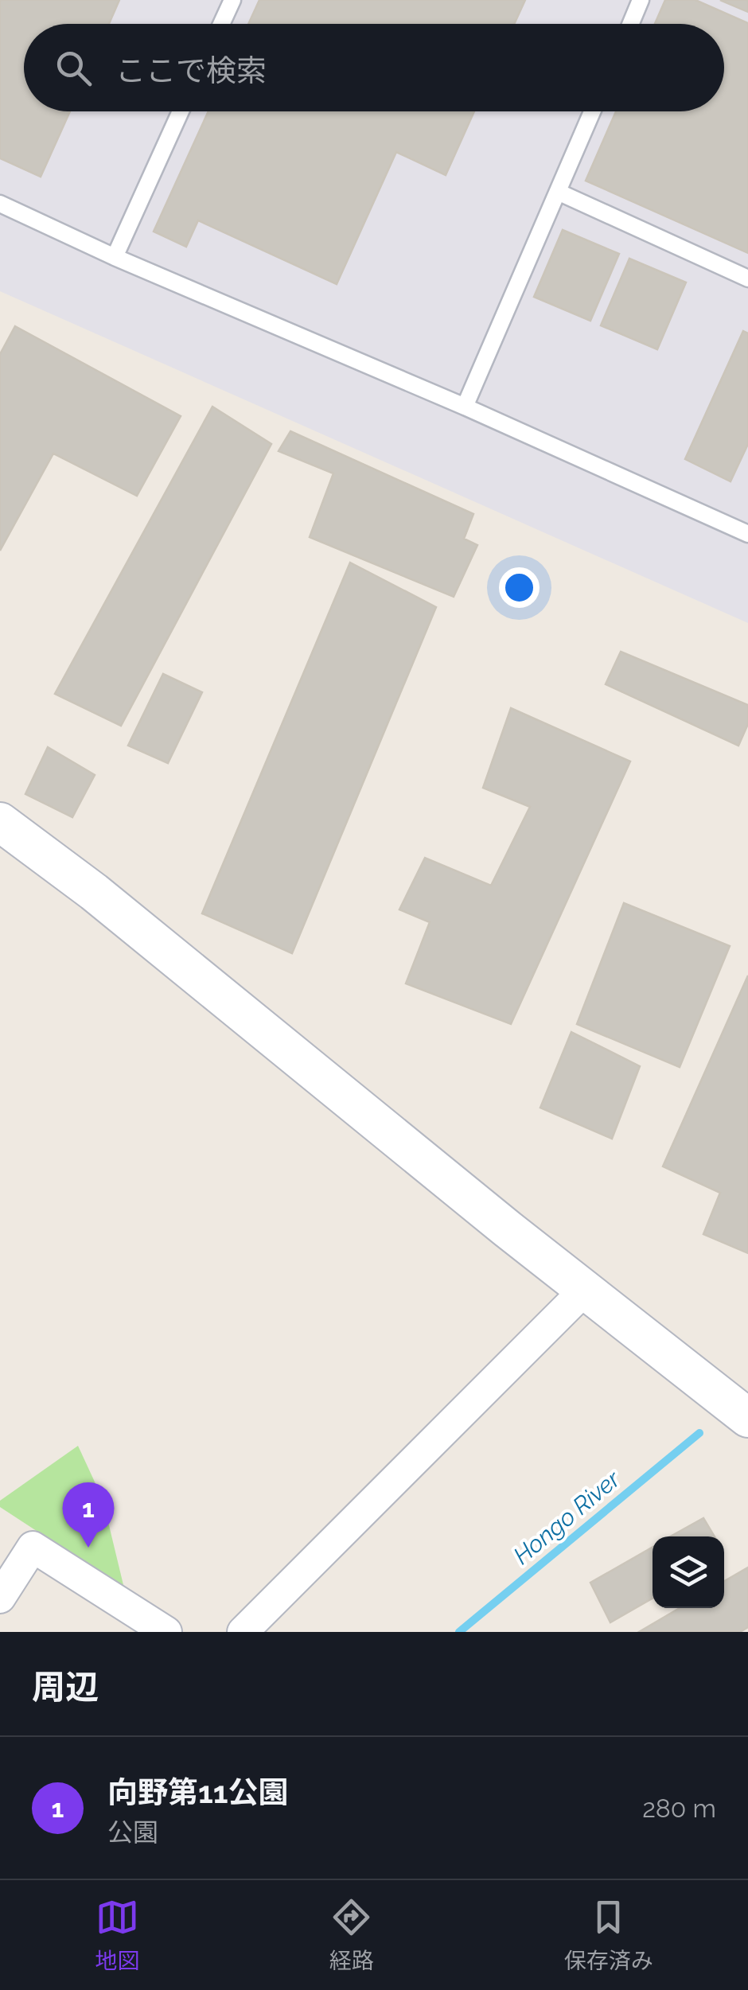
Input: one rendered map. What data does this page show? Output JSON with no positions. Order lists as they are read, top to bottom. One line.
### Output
{"water":["Hongo River"],"page":{"search":"ここで検索","pins":"1","heading":"周辺","list":[{"mark":"1","name":"向野第11公園","note":"公園","value":"280 m"}],"nav":["地図","経路","保存済み"]}}
